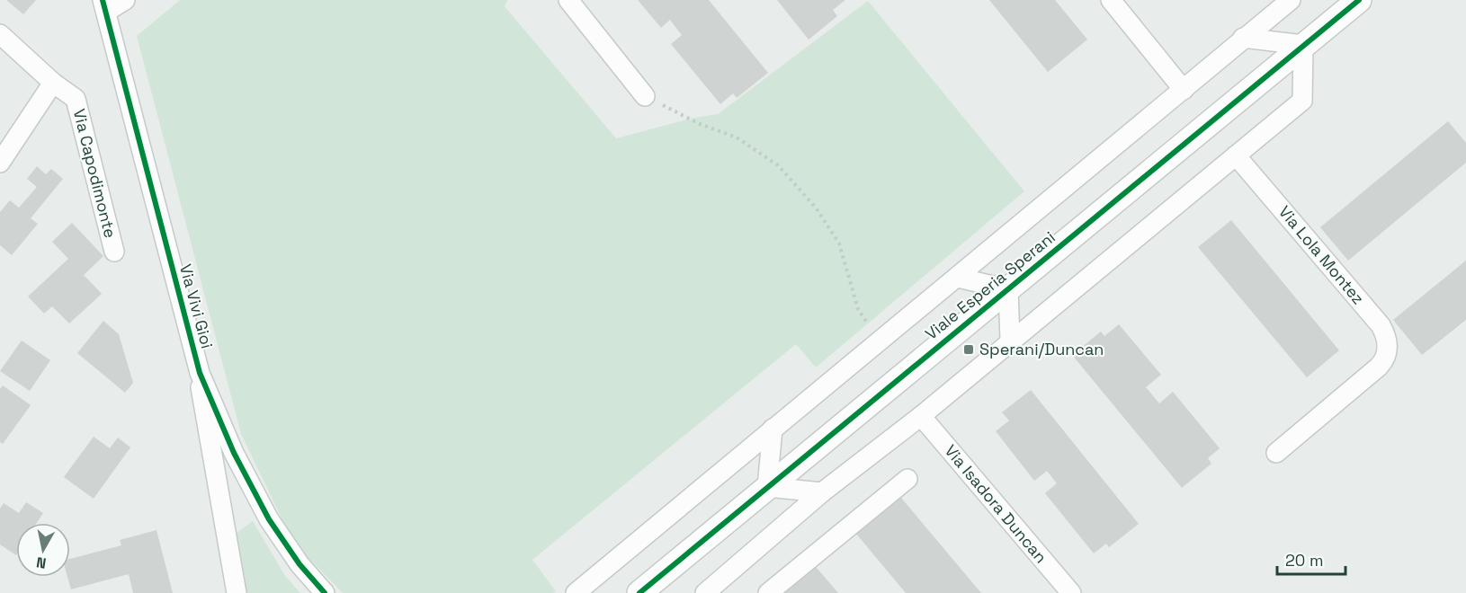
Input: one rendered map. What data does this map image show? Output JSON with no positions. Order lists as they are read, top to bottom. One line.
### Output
{"streets":{"street":["Via Capodimonte","Via Lola Montez","Viale Esperia Sperani","Via Vivi Gioi","Via Isadora Duncan"]},"places":{"transit":["Sperani/Duncan"]},"scale_bar":"20 m","north":"bottom"}
